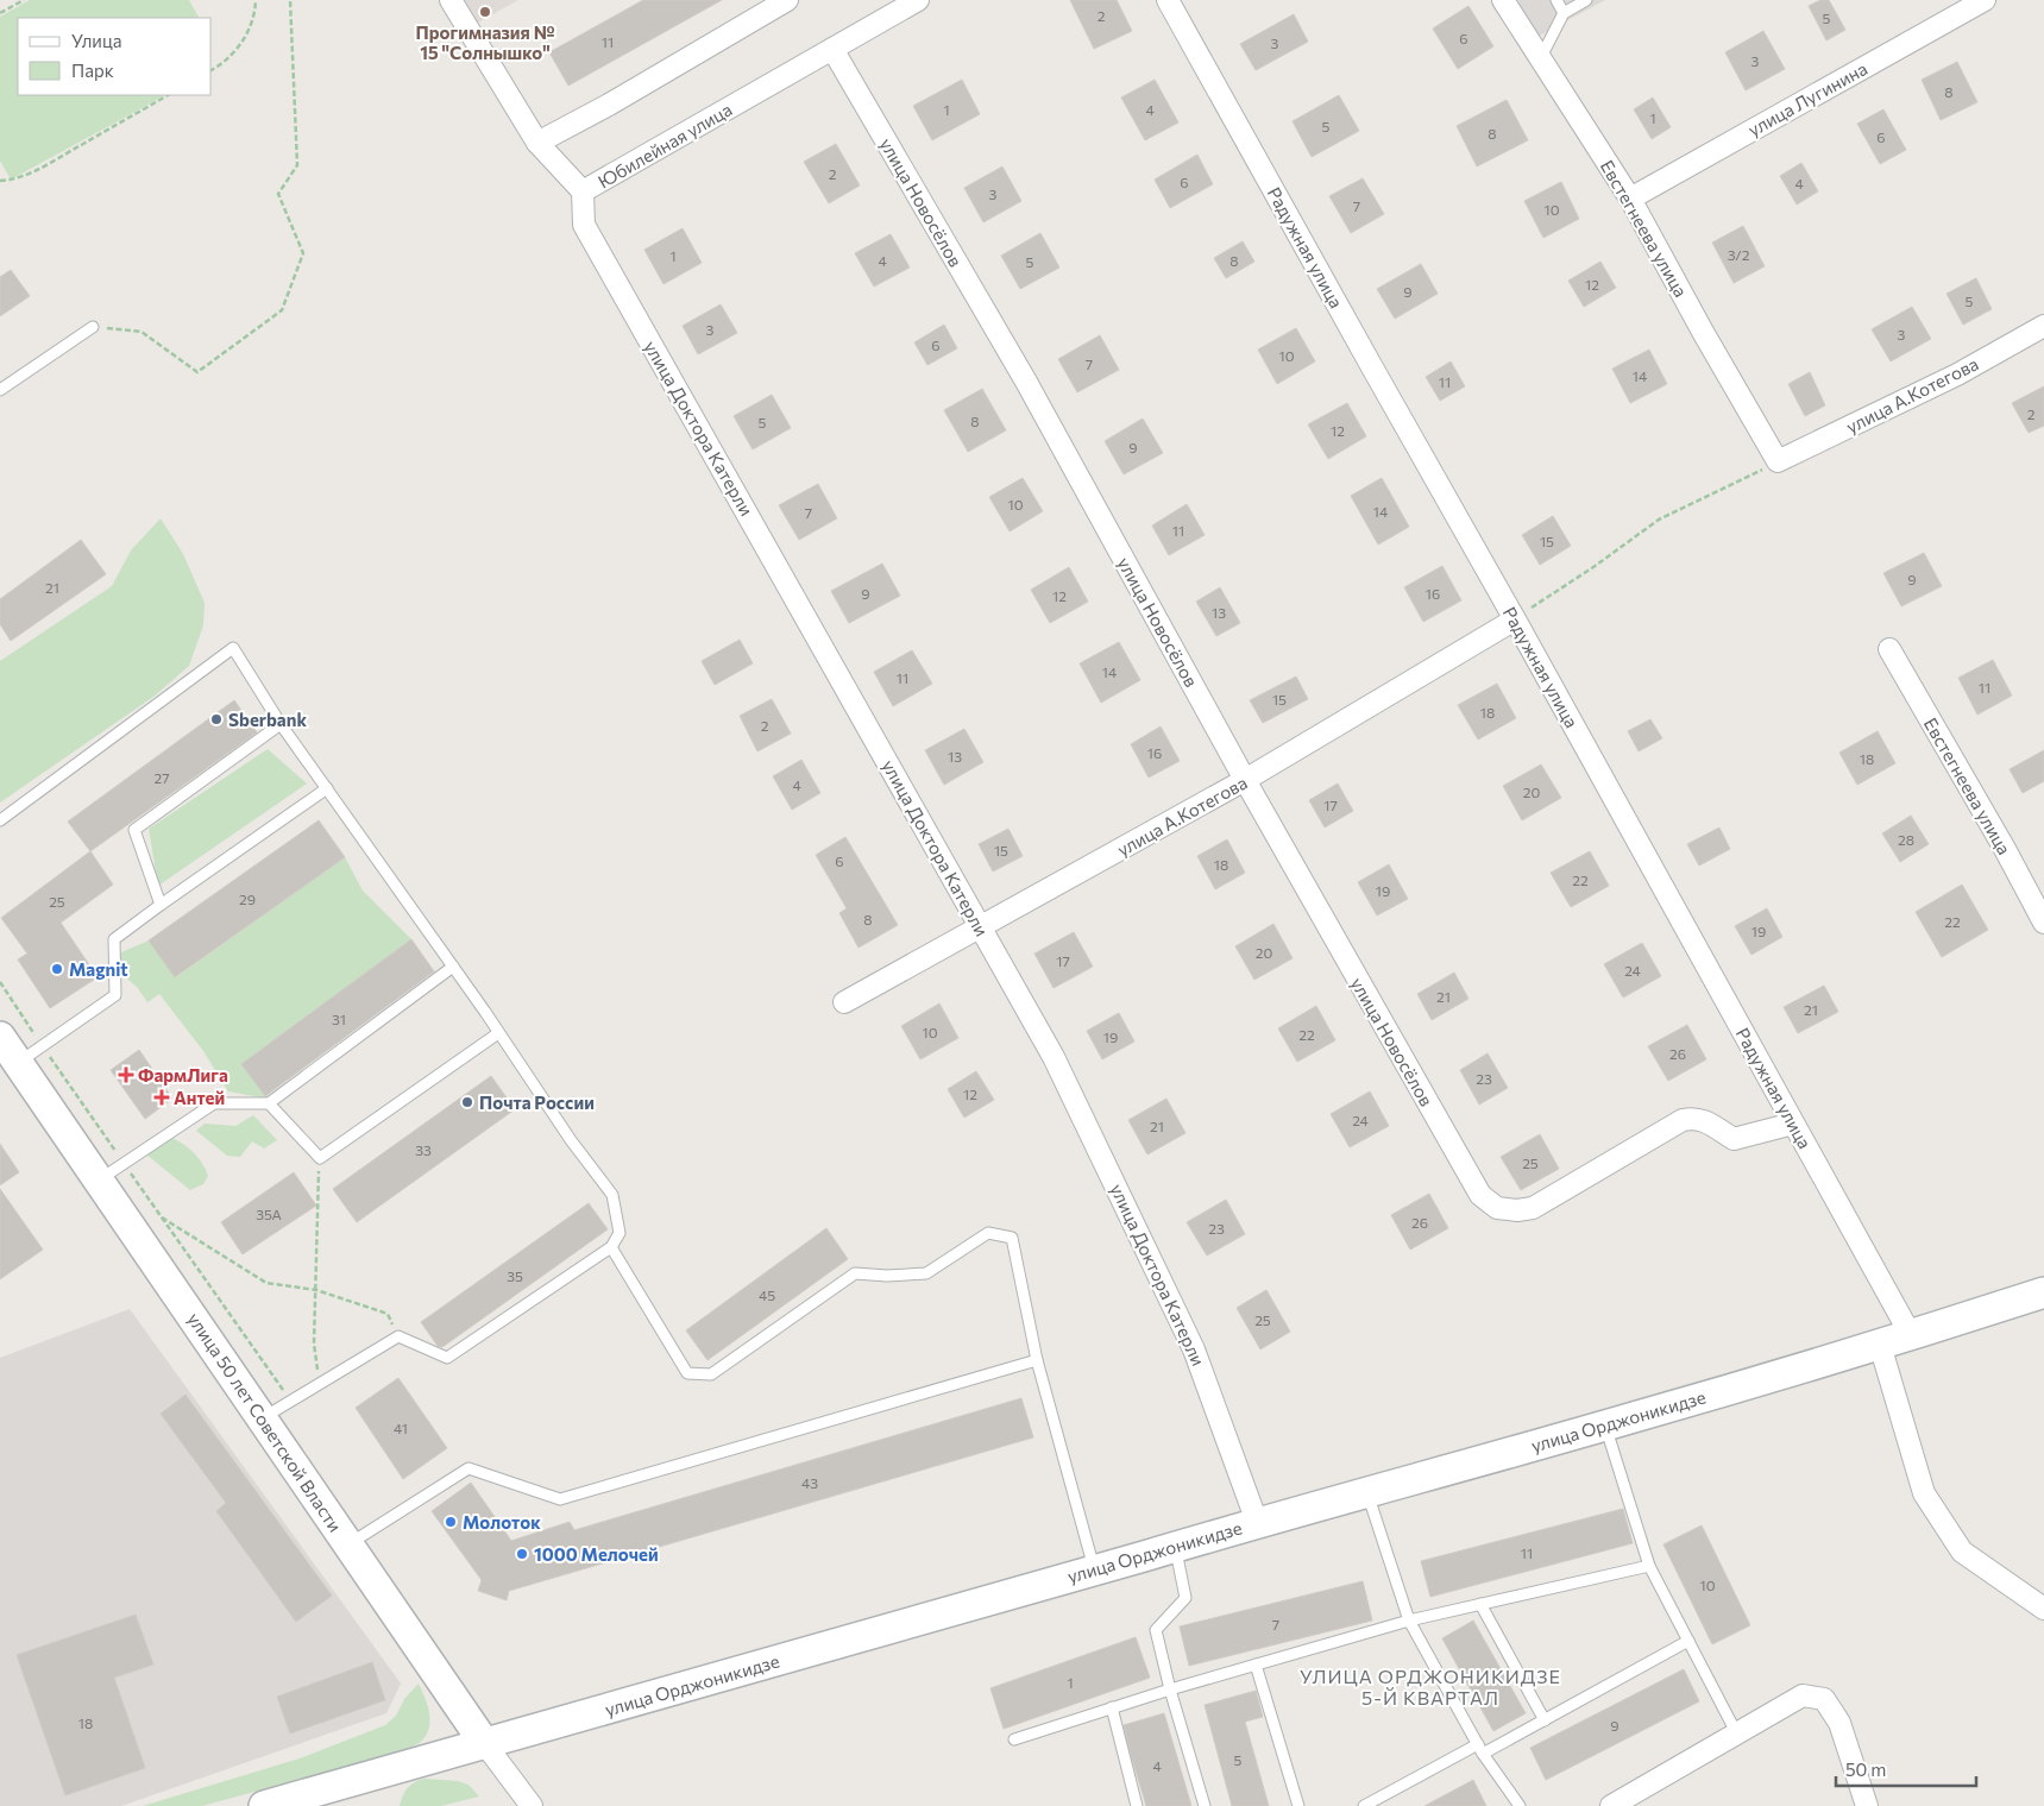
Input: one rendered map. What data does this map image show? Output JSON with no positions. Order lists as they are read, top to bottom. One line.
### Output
{"streets":{"main road":["улица Орджоникидзе","улица 50 лет Советской Власти"],"street":["улица Лугинина","Юбилейная улица","улица Новосёлов","Евстегнеева улица","Радужная улица","улица А.Котегова","улица Доктора Катерли"]},"crossings":[["улица Лугинина","Евстегнеева улица"],["Юбилейная улица","улица Новосёлов"],["Юбилейная улица","улица Доктора Катерли"],["улица Новосёлов","Радужная улица"],["улица Новосёлов","улица А.Котегова"],["Евстегнеева улица","улица А.Котегова"],["Радужная улица","улица А.Котегова"],["Радужная улица","улица Орджоникидзе"],["улица А.Котегова","улица Доктора Катерли"],["улица Доктора Катерли","улица Орджоникидзе"],["улица Орджоникидзе","улица 50 лет Советской Власти"]],"districts":["УЛИЦА ОРДЖОНИКИДЗЕ 5-Й КВАРТАЛ"],"places":{"other":["Прогимназия № 15 \"Солнышко\"","Sberbank","Magnit","Почта России","Молоток","1000 Мелочей"],"health":["ФармЛига","Антей"]},"house_numbers":["2","5","6","11","3","3","8","1","4","1","5","8","6","2","6","4","3","7","10","3/2","1","4","8","5","12","9","5","3","3","6","10","7","14","11","2","8","5","12","9","10","14","7","11","15","9","21","9","16","12","13","14","11","11","15","18","2","16","13","18","27","4","20","17","28","15","6","18","22","19","29","25","8","22","19","20","17","24","21","21","31","10","22","19","26","23","12","24","21","33","25","35А","26","23","35","45","25","41","43","11","10","7","1","18","9","5","4"],"legend":["Улица","Парк"],"scale_bar":"50 m"}
